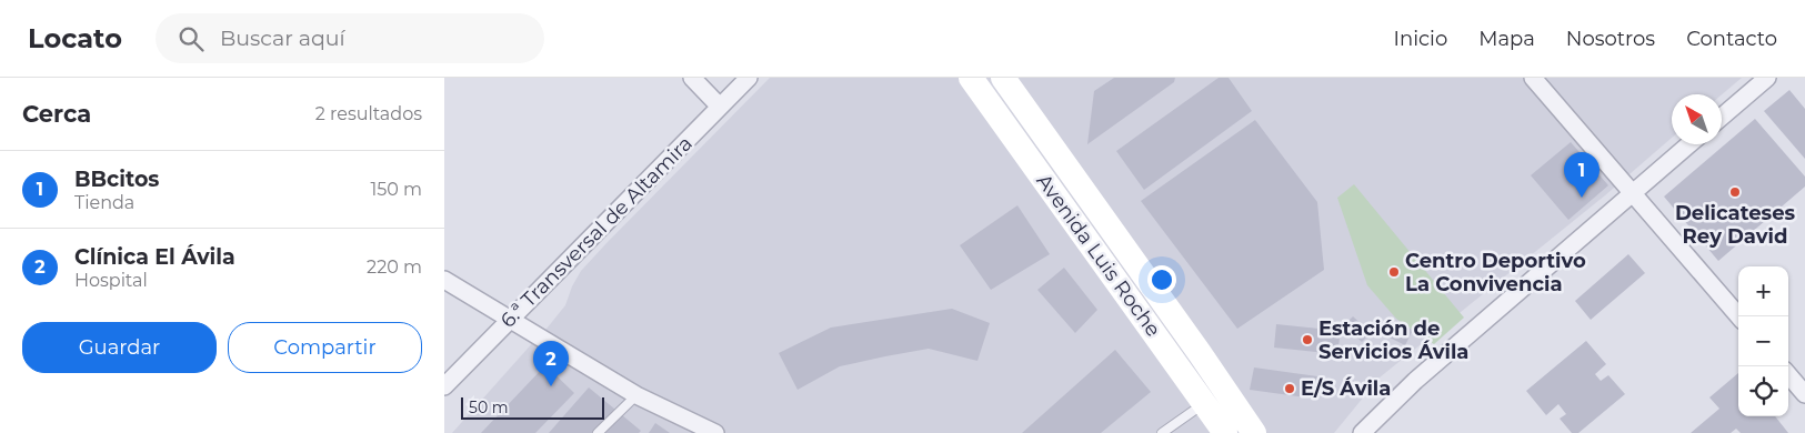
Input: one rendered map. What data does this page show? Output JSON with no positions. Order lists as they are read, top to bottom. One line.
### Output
{"streets":{"main road":["Avenida Luis Roche"],"street":["6.ª Transversal de Altamira"]},"places":["Delicateses Rey David","Centro Deportivo La Convivencia","Estación de Servicios Ávila","E/S Ávila"],"scale_bar":"50 m","north":"top left","page":{"header":"Locato","search":"Buscar aquí","nav":["Inicio","Mapa","Nosotros","Contacto"],"heading":["Cerca","2 resultados"],"list":[{"mark":"1","name":"BBcitos","note":"Tienda","value":"150 m"},{"mark":"2","name":"Clínica El Ávila","note":"Hospital","value":"220 m"}],"pins":["1","2"],"map_buttons":["+","−"],"buttons":["Guardar","Compartir"],"scale":"50 m"}}
